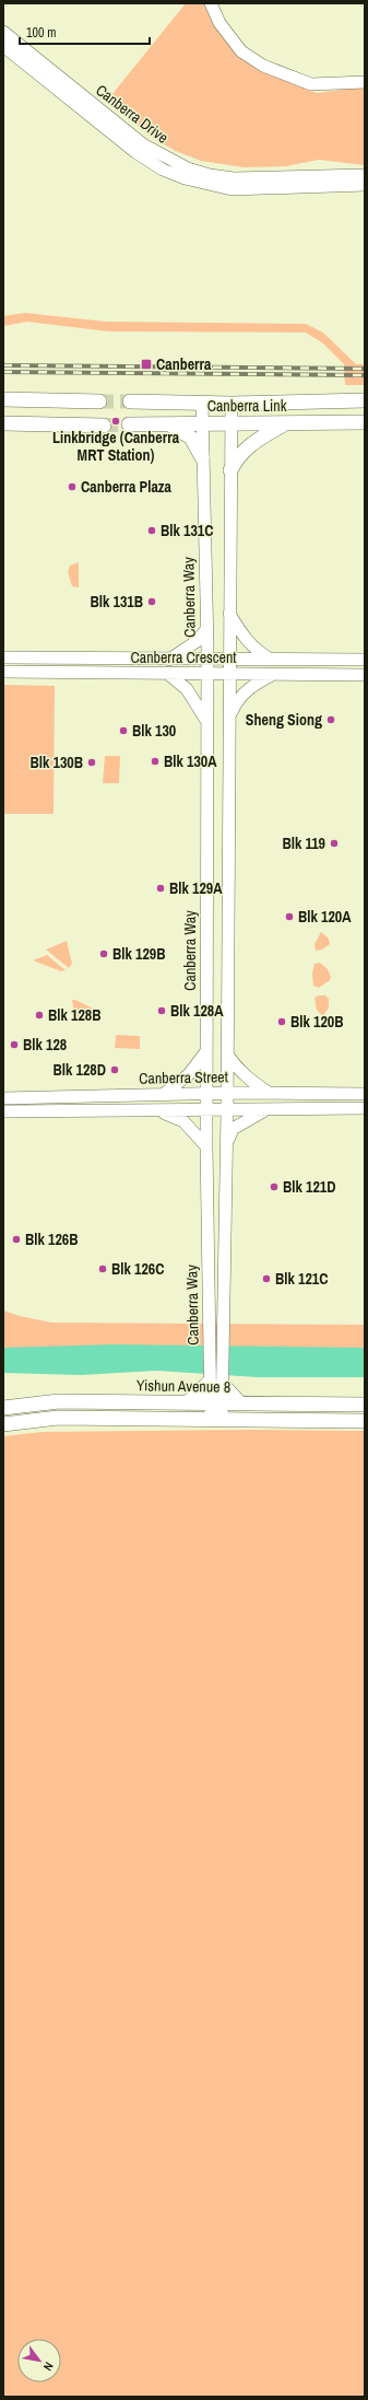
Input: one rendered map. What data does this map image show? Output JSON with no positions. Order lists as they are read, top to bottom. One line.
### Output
{"streets":{"main road":["Canberra Link","Yishun Avenue 8"],"street":["Canberra Drive","Canberra Way","Canberra Crescent","Canberra Street"]},"crossings":[["Canberra Link","Canberra Way"],["Canberra Way","Canberra Crescent"],["Canberra Way","Canberra Street"],["Canberra Way","Yishun Avenue 8"]],"places":{"transit":["Canberra"],"other":["Linkbridge (Canberra MRT Station)","Canberra Plaza","Blk 131C","Blk 131B","Sheng Siong","Blk 130","Blk 130A","Blk 130B","Blk 119","Blk 129A","Blk 120A","Blk 129B","Blk 128A","Blk 128B","Blk 120B","Blk 128","Blk 128D","Blk 121D","Blk 126B","Blk 126C","Blk 121C"]},"scale_bar":"100 m","north":"bottom right"}
